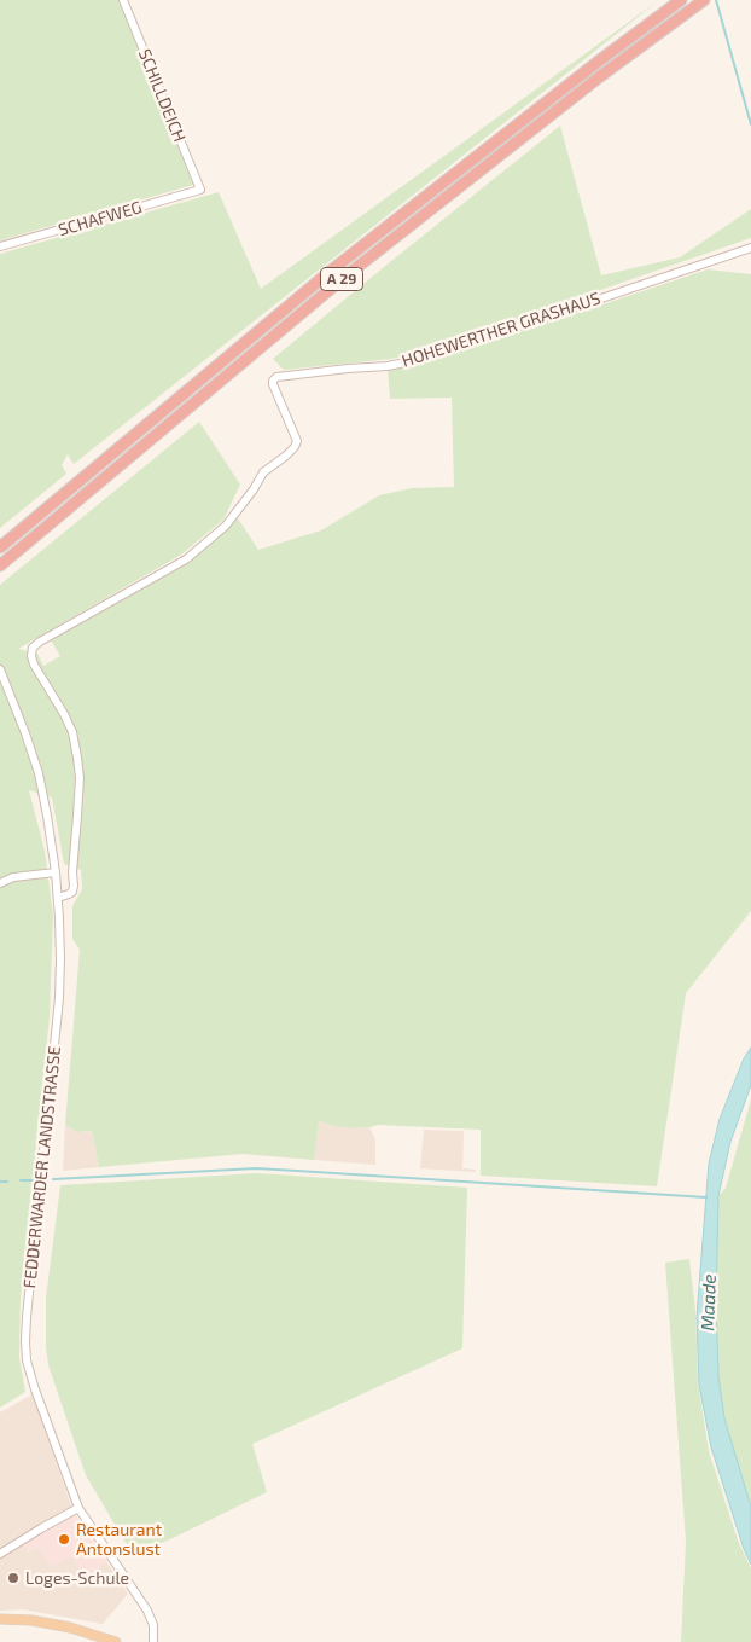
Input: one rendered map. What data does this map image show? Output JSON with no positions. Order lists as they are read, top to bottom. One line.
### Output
{"streets":{"highway":["A 29"],"street":["SCHILLDEICH","SCHAFWEG","HOHEWERTHER GRASHAUS","FEDDERWARDER LANDSTRASSE"]},"crossings":[["SCHILLDEICH","SCHAFWEG"],["HOHEWERTHER GRASHAUS","FEDDERWARDER LANDSTRASSE"]],"water":["Maade"],"places":["Restaurant Antonslust","Loges-Schule"]}
